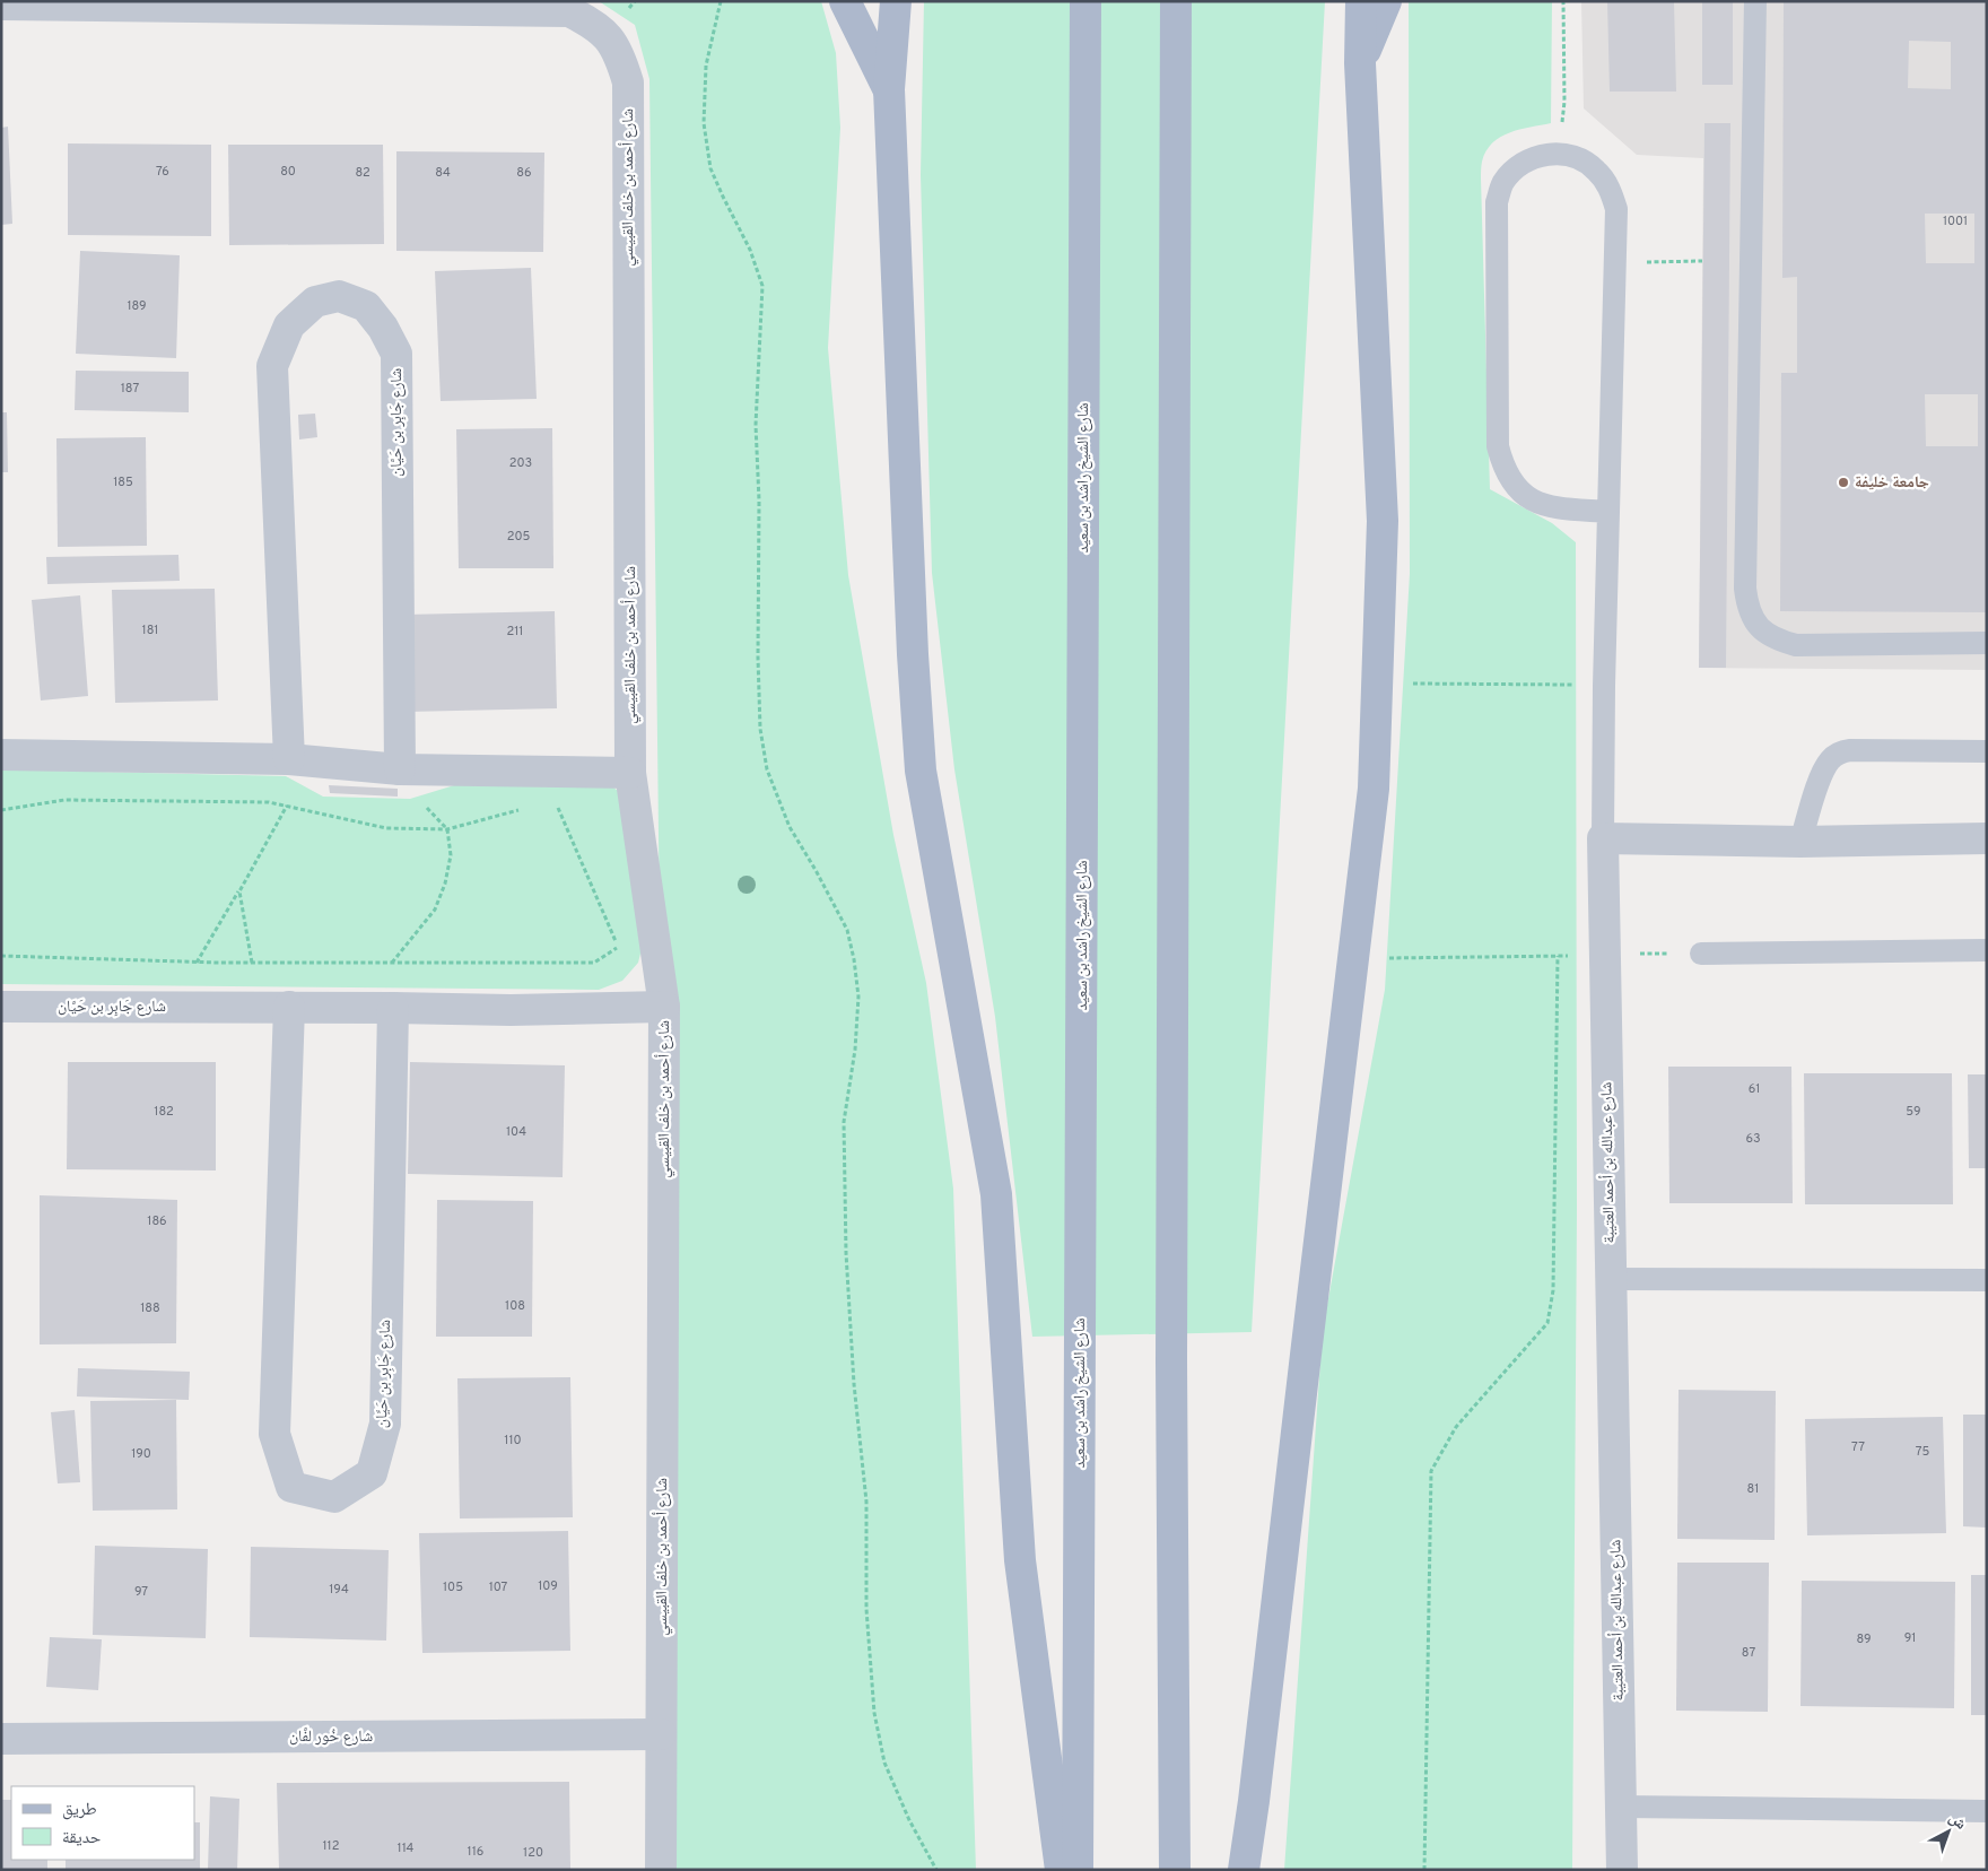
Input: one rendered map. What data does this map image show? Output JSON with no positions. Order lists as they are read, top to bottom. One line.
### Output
{"streets":{"main road":["شارع الشيخ راشد بن سعيد"],"street":["شارع أحمد بن خلف القبيسي","شارع جَابِر بن حَيَّان","شارع عبدالله بن أحمد العتيبة","شارع خُور لفَّان"]},"crossings":[["شارع أحمد بن خلف القبيسي","شارع جَابِر بن حَيَّان"],["شارع أحمد بن خلف القبيسي","شارع خُور لفَّان"]],"places":["جامعة خليفة"],"house_numbers":["76","80","82","84","86","1001","189","187","203","185","205","181","211","61","182","59","104","63","186","108","188","110","77","75","190","81","109","105","107","194","97","91","89","87","112","114","116","120"],"legend":["طريق","حديقة"],"north":"top right"}
